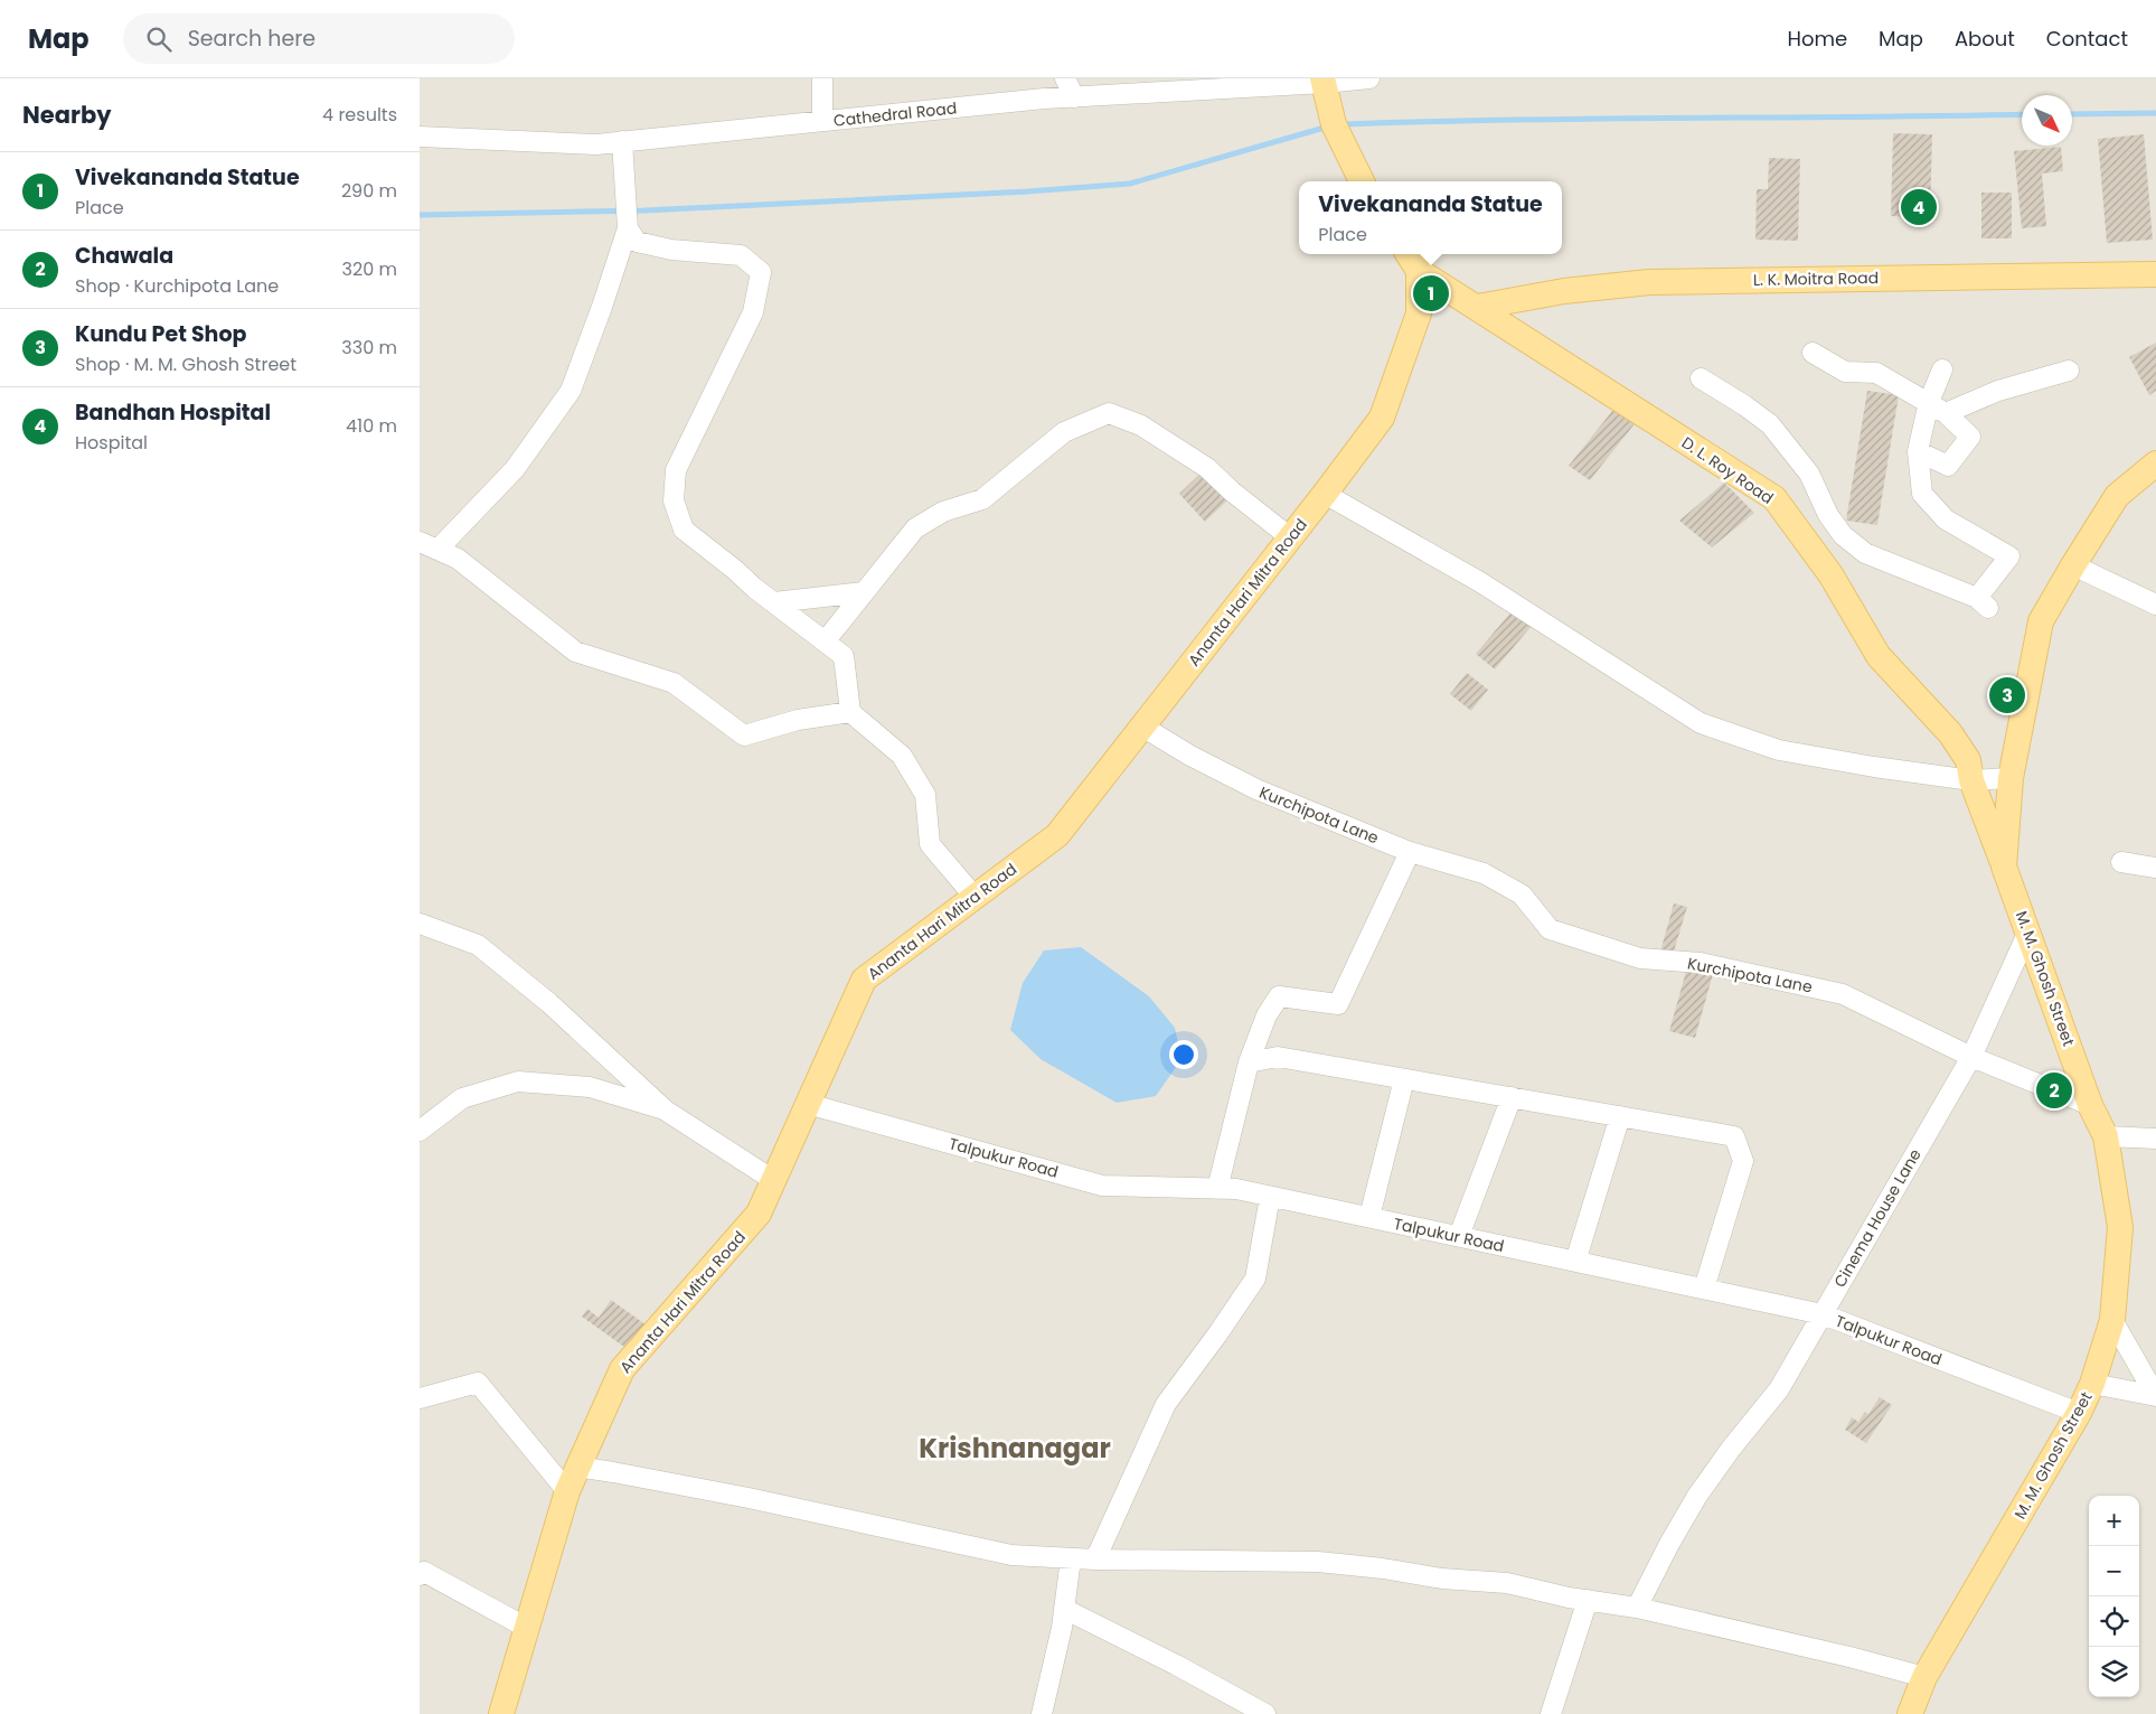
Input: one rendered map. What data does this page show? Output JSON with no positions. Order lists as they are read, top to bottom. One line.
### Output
{"streets":{"main road":["L. K. Moitra Road","D. L. Roy Road","Ananta Hari Mitra Road","M. M. Ghosh Street"],"street":["Cathedral Road","Kurchipota Lane","Talpukur Road","Cinema House Lane"]},"crossings":[["L. K. Moitra Road","D. L. Roy Road"],["D. L. Roy Road","Ananta Hari Mitra Road"],["D. L. Roy Road","M. M. Ghosh Street"],["Ananta Hari Mitra Road","Kurchipota Lane"],["Ananta Hari Mitra Road","Talpukur Road"],["Kurchipota Lane","M. M. Ghosh Street"],["Kurchipota Lane","Cinema House Lane"],["M. M. Ghosh Street","Talpukur Road"],["M. M. Ghosh Street","Cinema House Lane"],["Talpukur Road","Cinema House Lane"]],"districts":["Krishnanagar"],"north":"bottom right","page":{"header":"Map","search":"Search here","nav":["Home","Map","About","Contact"],"heading":["Nearby","4 results"],"list":[{"mark":"1","name":"Vivekananda Statue","note":"Place","value":"290 m"},{"mark":"2","name":"Chawala","note":"Shop · Kurchipota Lane","value":"320 m"},{"mark":"3","name":"Kundu Pet Shop","note":"Shop · M. M. Ghosh Street","value":"330 m"},{"mark":"4","name":"Bandhan Hospital","note":"Hospital","value":"410 m"}],"popup":["Vivekananda Statue","Place"],"pins":["4","1","3","2"],"map_buttons":["+","−"]}}
